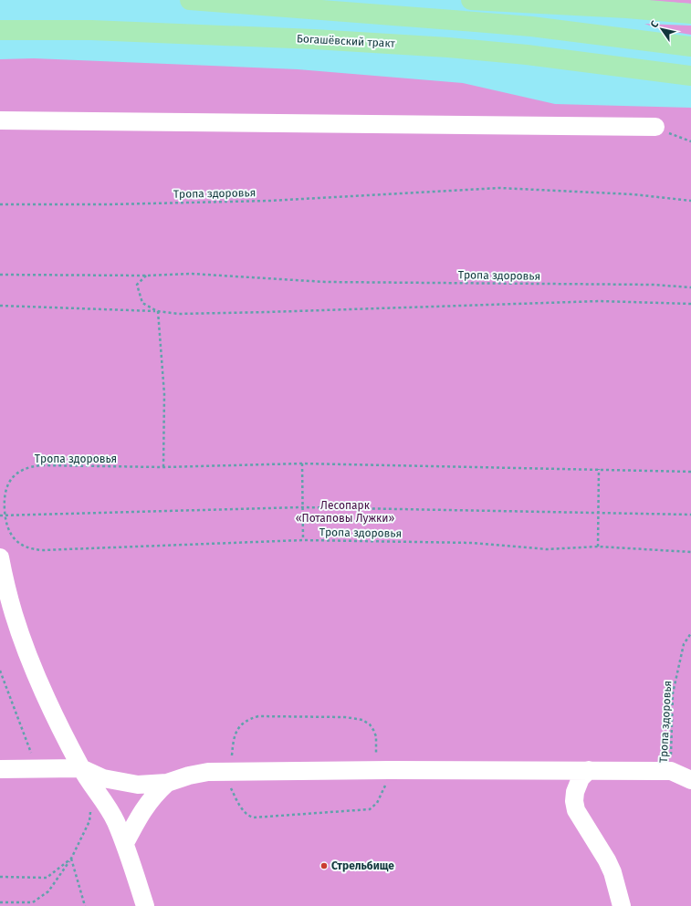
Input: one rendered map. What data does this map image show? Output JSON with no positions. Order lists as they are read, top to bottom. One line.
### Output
{"streets":{"main road":["Богашёвский тракт"],"path":["Тропа здоровья"]},"parks":["Лесопарк «Потаповы Лужки»"],"places":["Стрельбище"],"north":"top left"}
